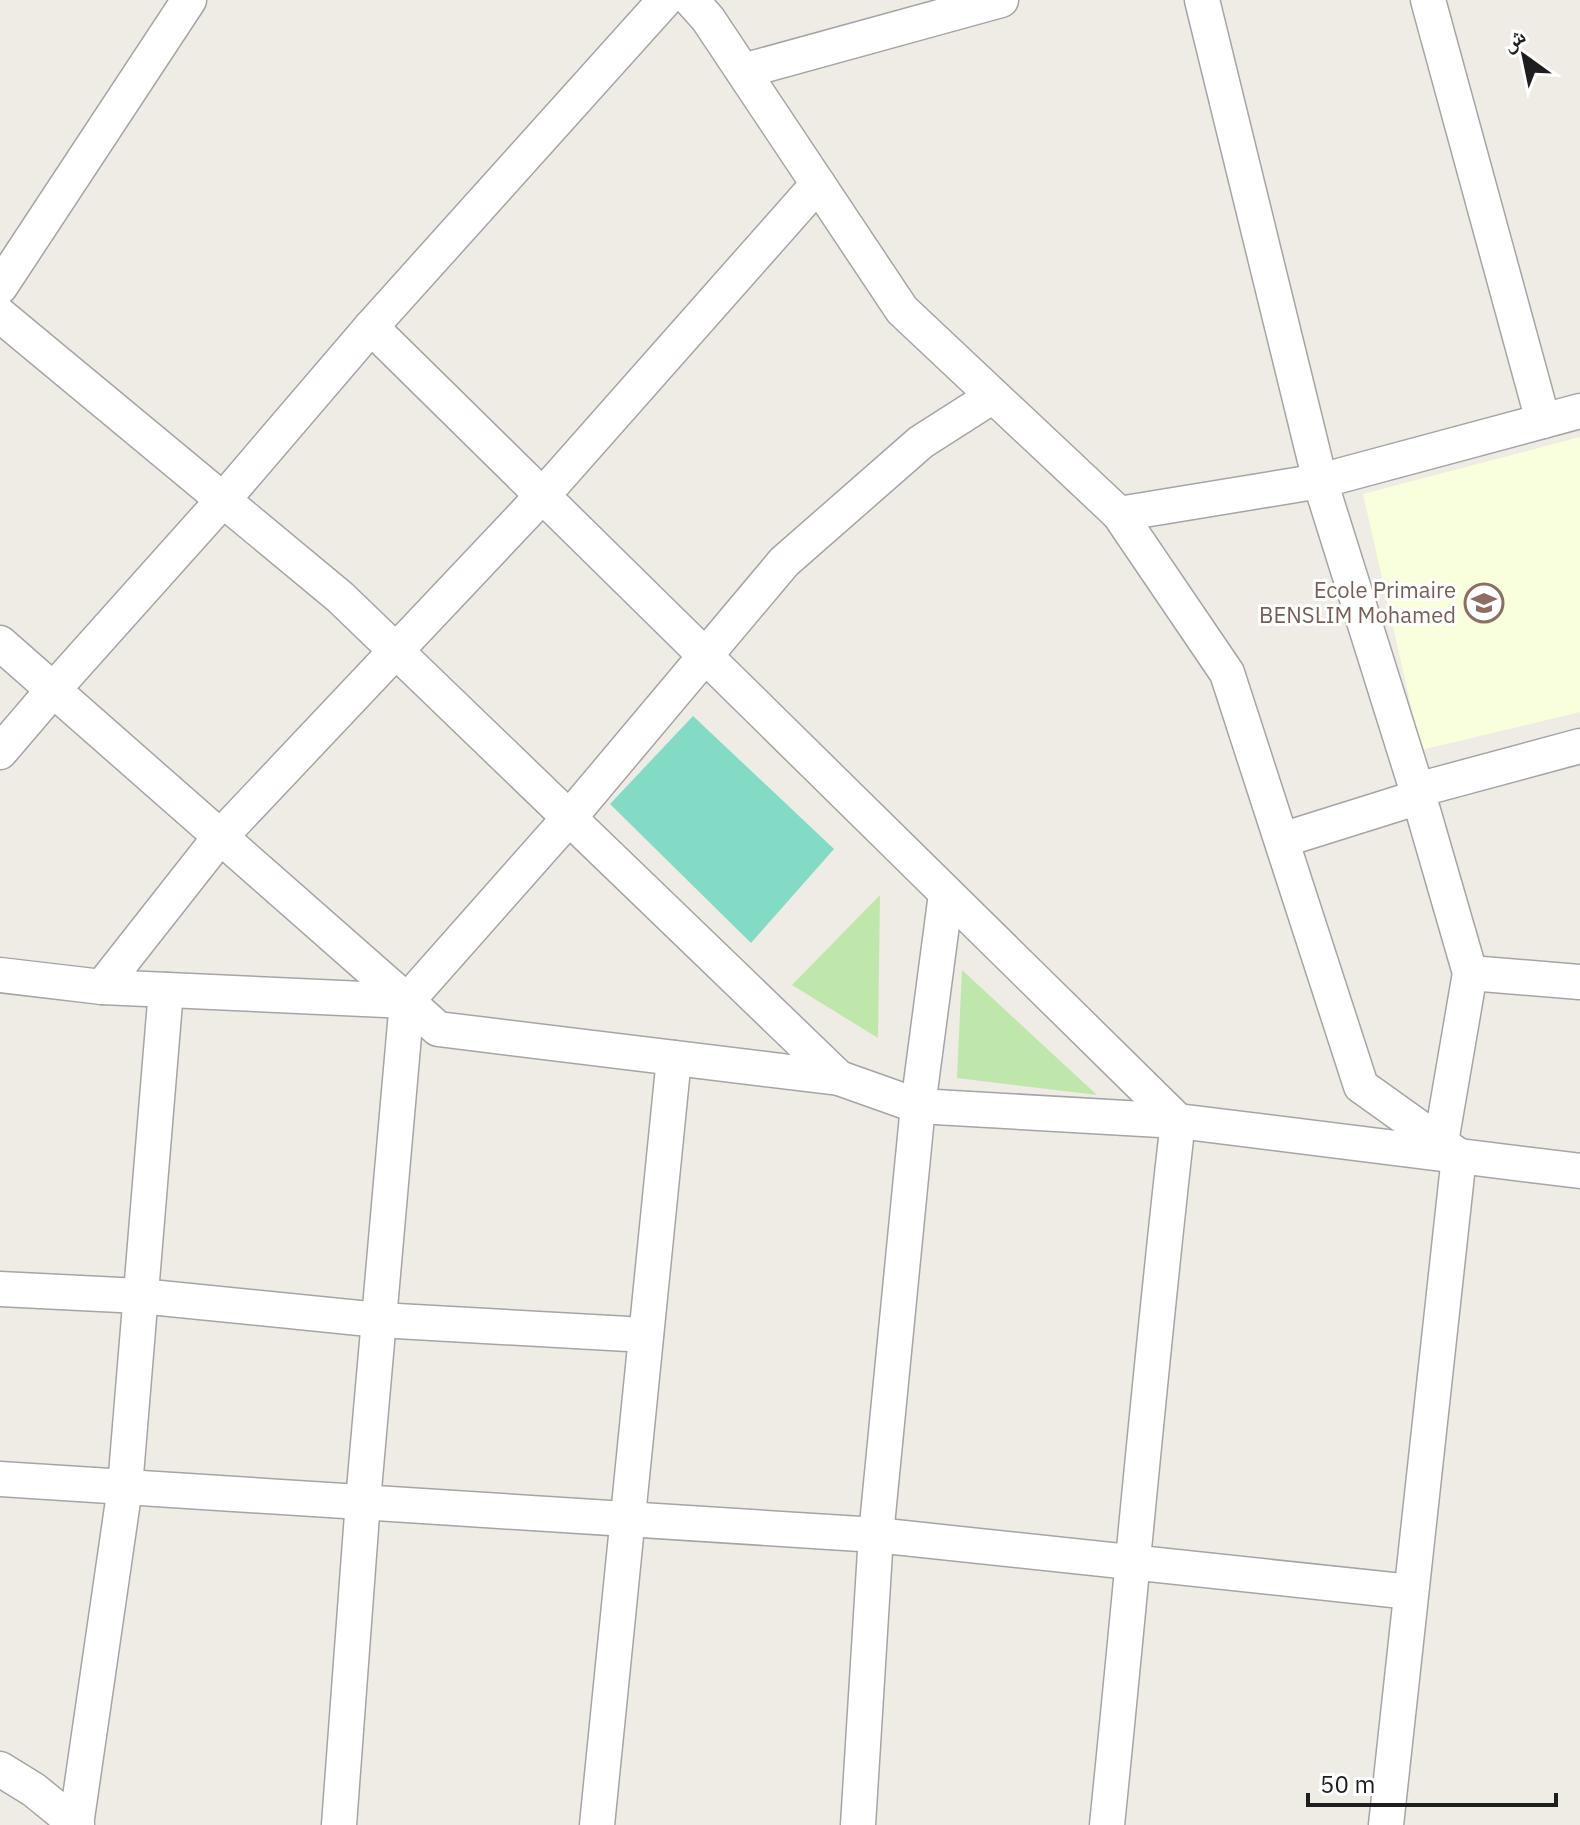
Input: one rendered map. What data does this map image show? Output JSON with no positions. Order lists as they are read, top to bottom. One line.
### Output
{"places":{"school or university":["Ecole Primaire BENSLIM Mohamed"]},"scale_bar":"50 m","north":"top left"}
